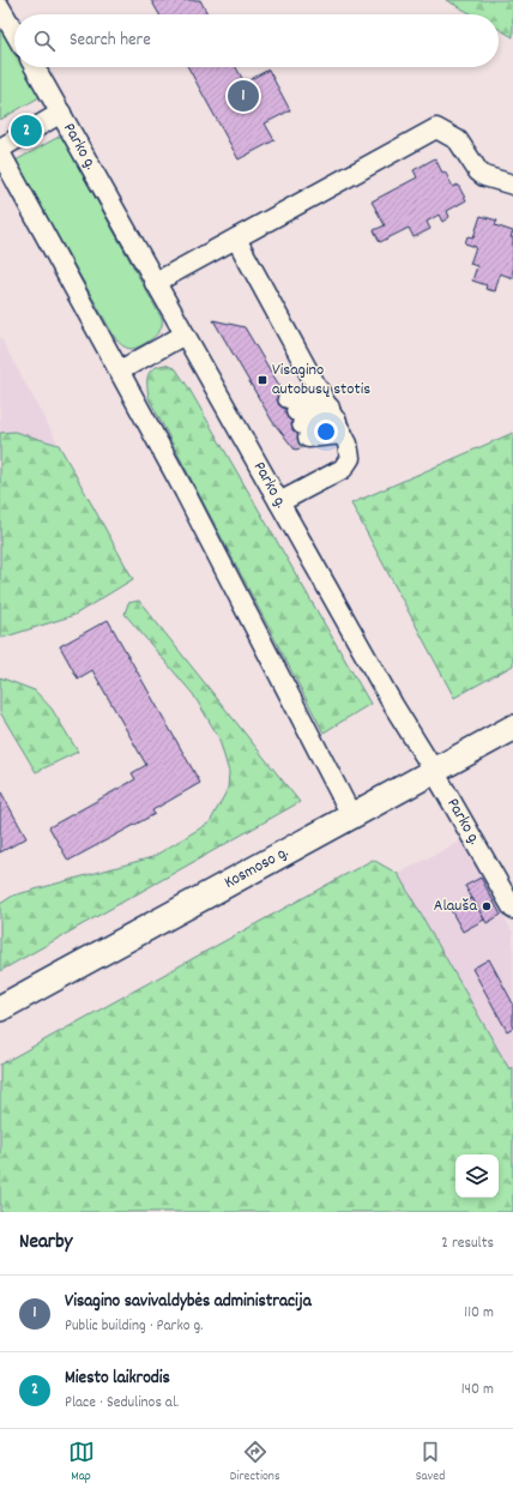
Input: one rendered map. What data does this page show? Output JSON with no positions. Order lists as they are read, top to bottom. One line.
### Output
{"streets":{"main road":["Kosmoso g."],"street":["Parko g."]},"crossings":[["Parko g.","Kosmoso g."]],"places":{"transit":["Visagino autobusų stotis"],"other":["Alauša"]},"page":{"search":"Search here","pins":["1","2"],"heading":["Nearby","2 results"],"list":[{"mark":"1","name":"Visagino savivaldybės administracija","note":"Public building · Parko g.","value":"110 m"},{"mark":"2","name":"Miesto laikrodis","note":"Place · Sedulinos al.","value":"140 m"}],"nav":["Map","Directions","Saved"]}}
